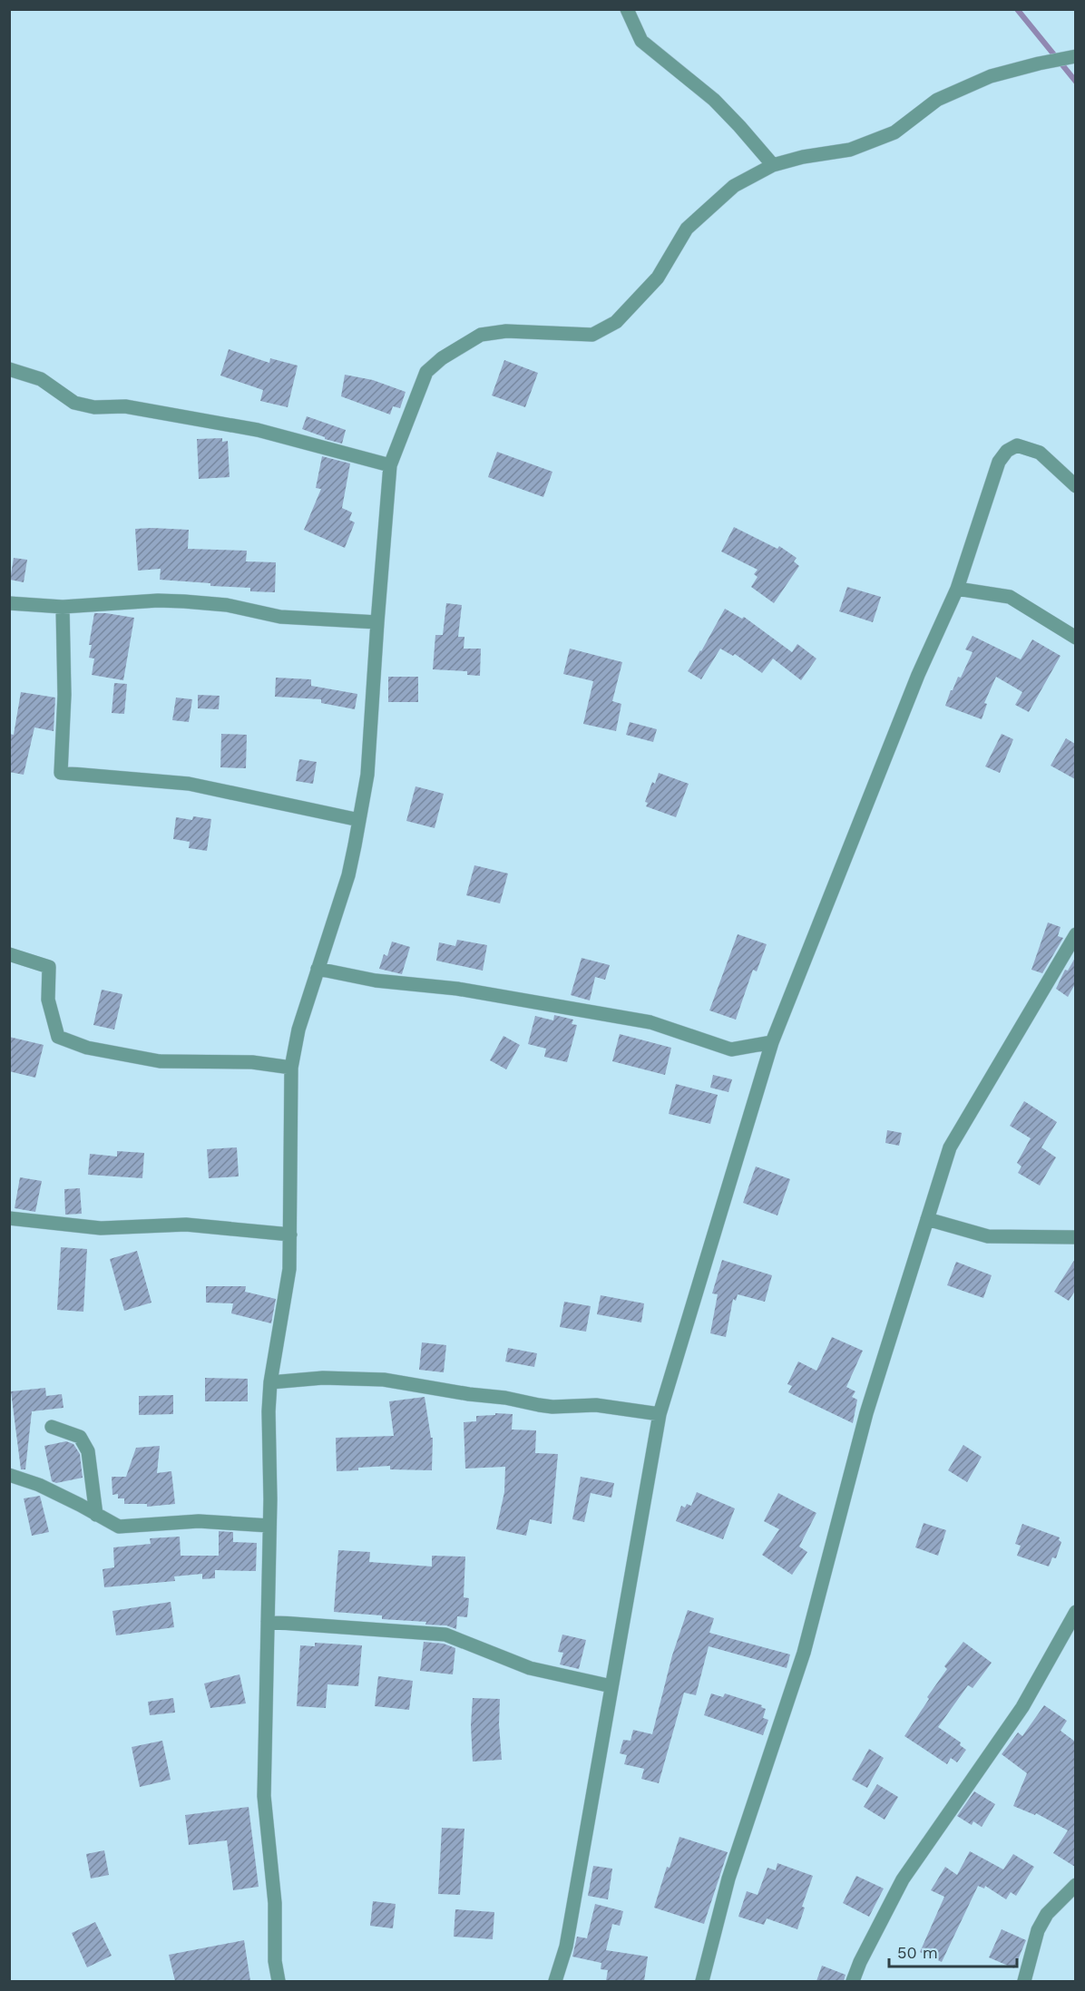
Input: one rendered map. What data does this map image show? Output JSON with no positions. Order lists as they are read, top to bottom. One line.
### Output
{"scale_bar":"50 m"}
